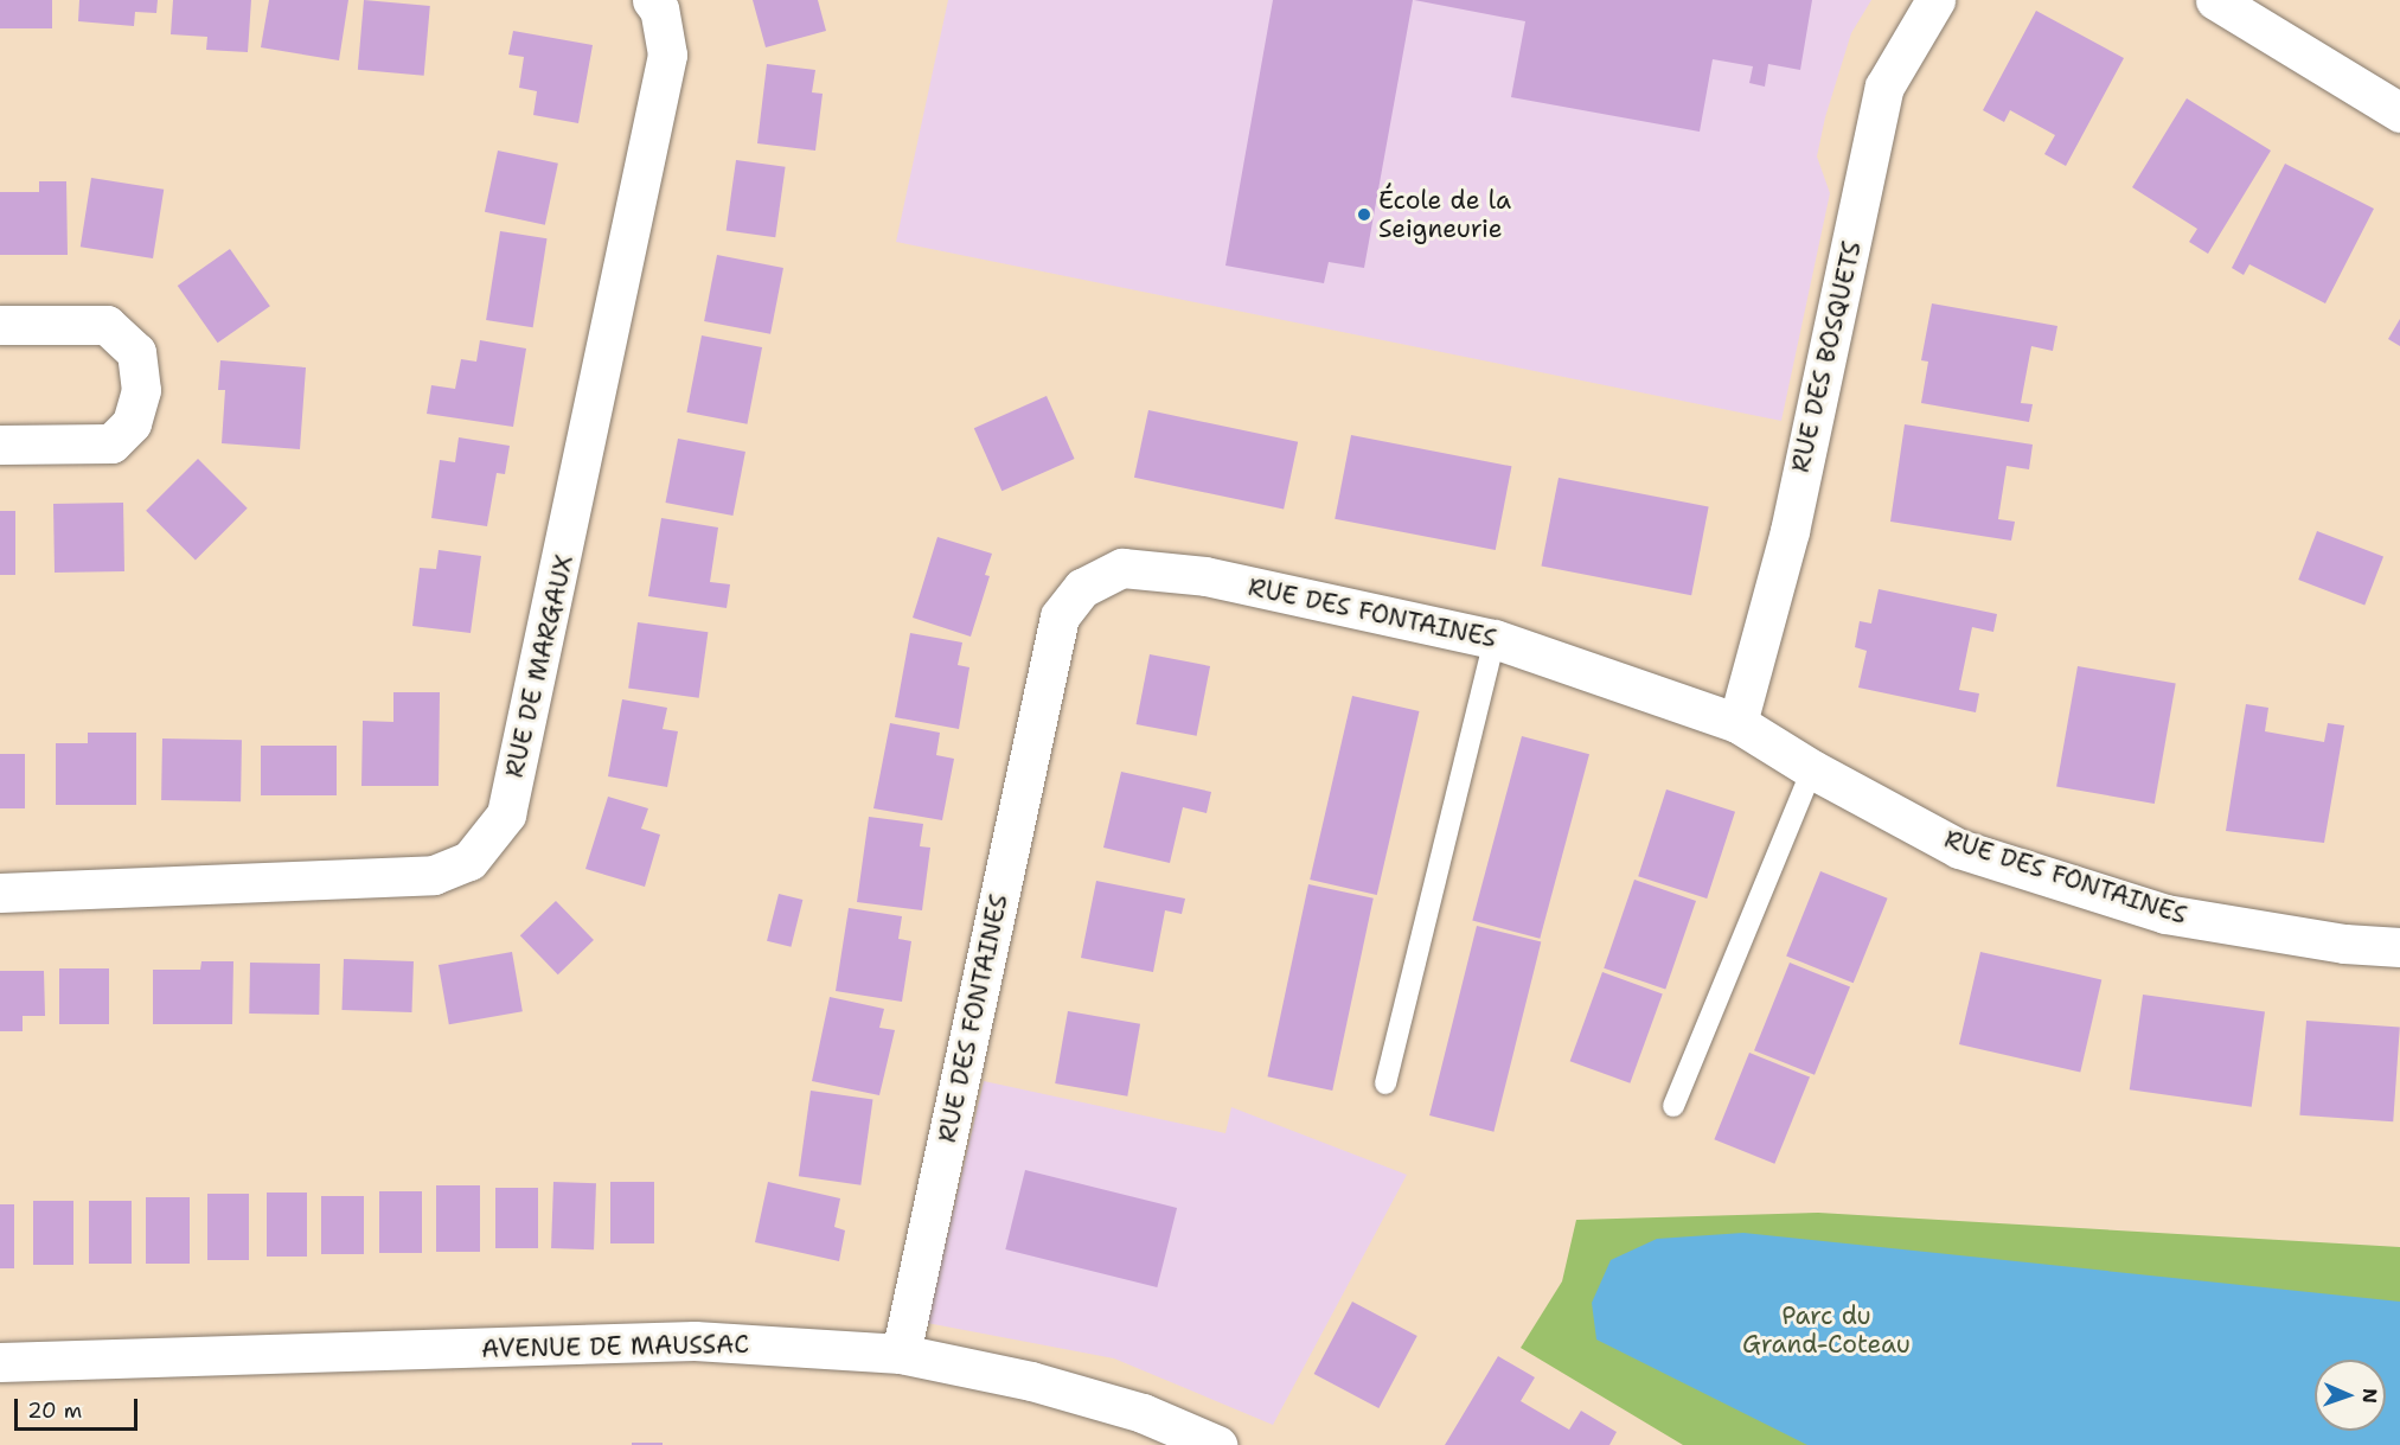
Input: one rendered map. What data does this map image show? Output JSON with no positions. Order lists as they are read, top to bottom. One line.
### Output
{"streets":{"street":["RUE DES BOSQUETS","RUE DES FONTAINES","RUE DE MARGAUX","AVENUE DE MAUSSAC"]},"crossings":[["RUE DES BOSQUETS","RUE DES FONTAINES"],["RUE DES FONTAINES","AVENUE DE MAUSSAC"]],"parks":["Parc du Grand-Coteau"],"places":["École de la Seigneurie"],"scale_bar":"20 m","north":"right"}
